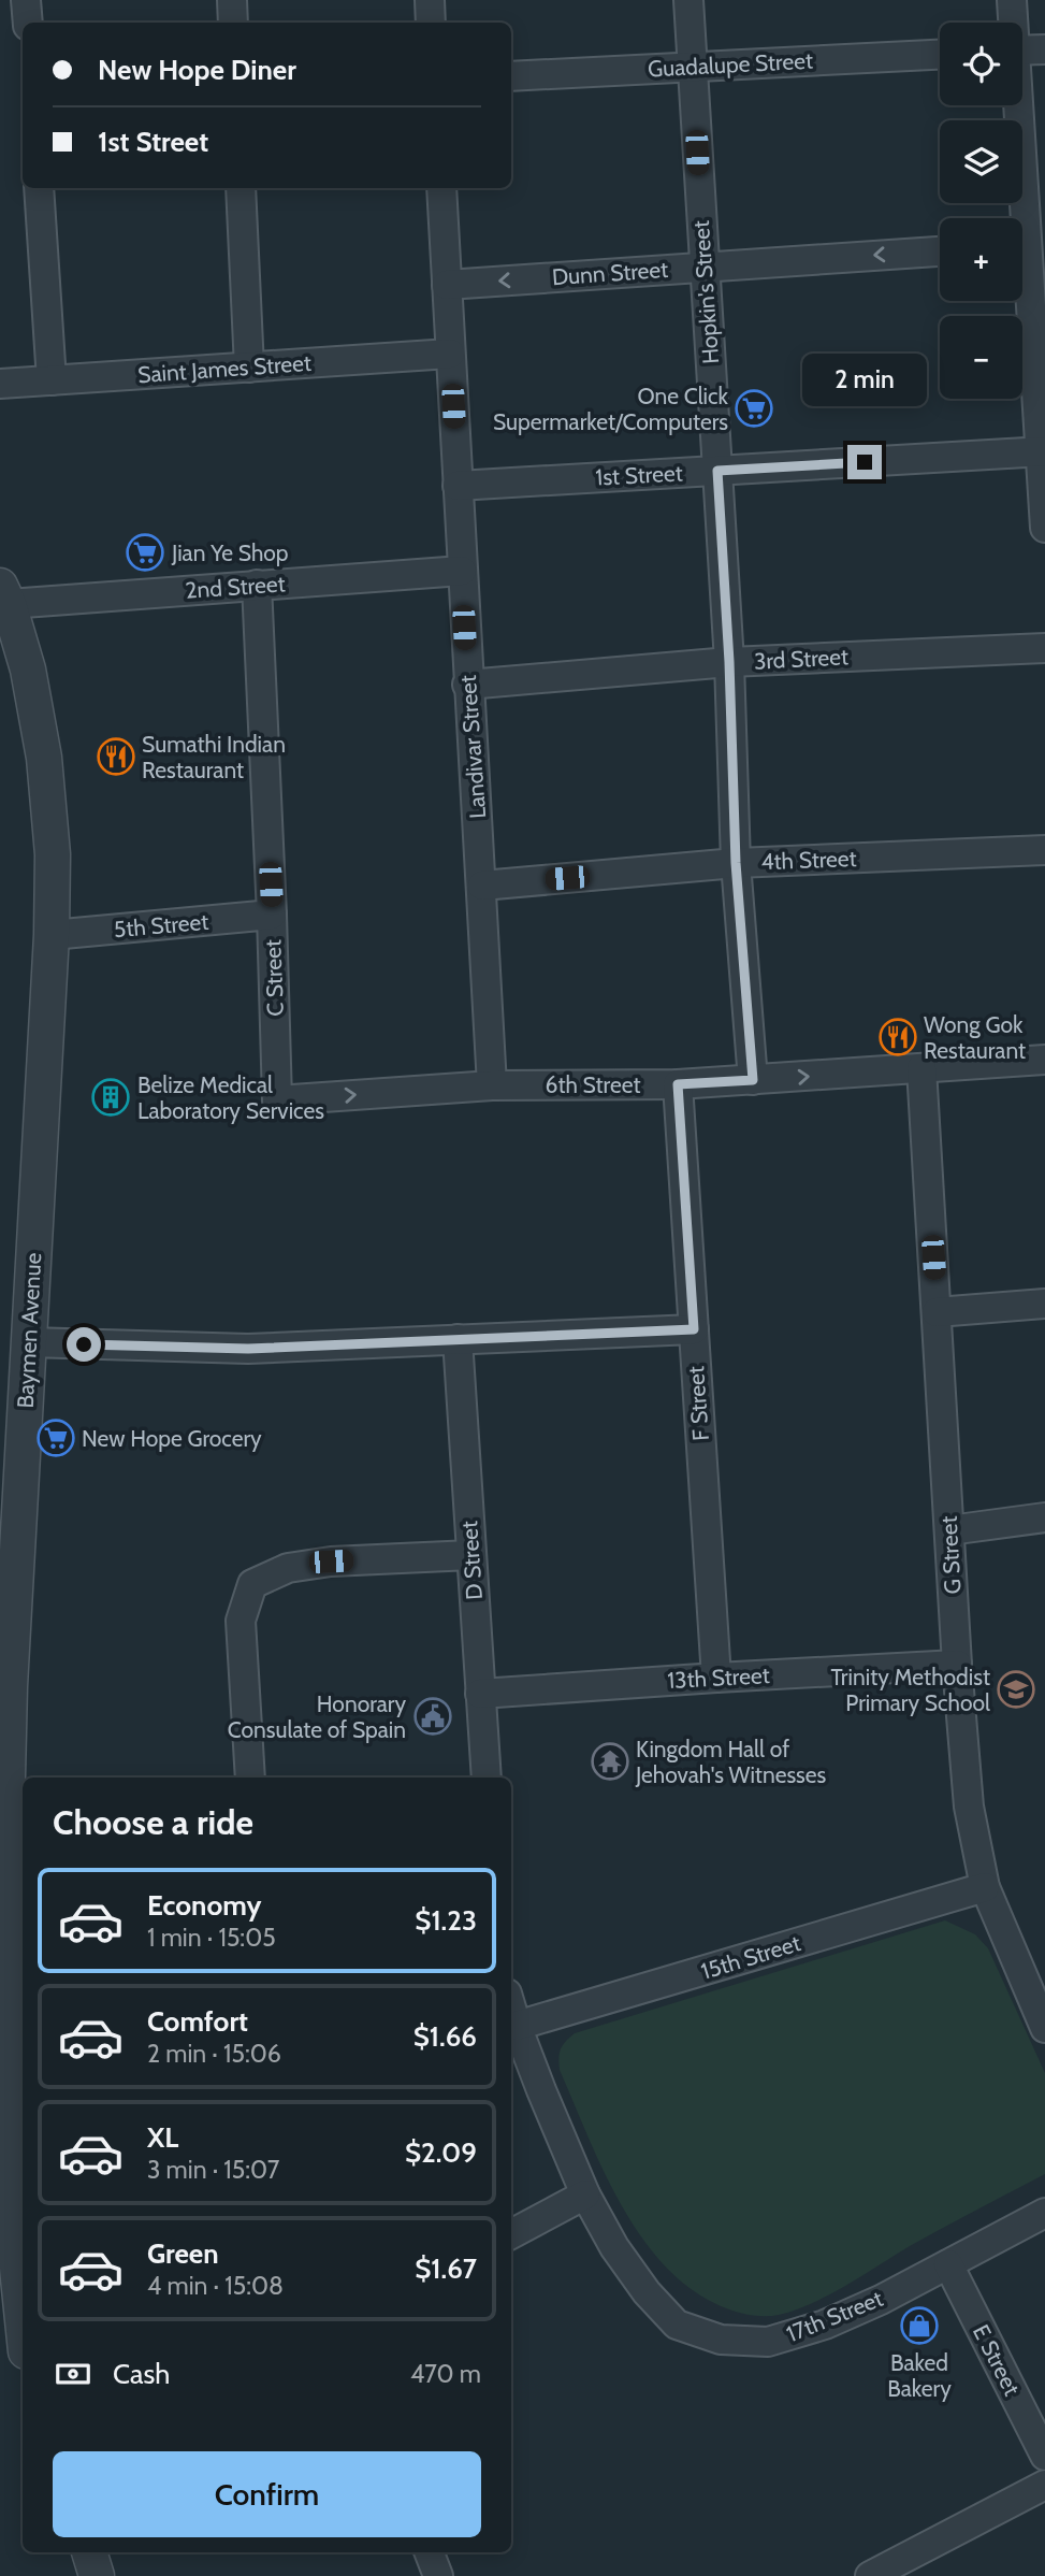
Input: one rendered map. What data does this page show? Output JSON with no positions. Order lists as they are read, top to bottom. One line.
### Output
{"streets":{"street":["Guadalupe Street","Dunn Street","Hopkin's Street","Saint James Street","1st Street","2nd Street","3rd Street","Landivar Street","4th Street","5th Street","C Street","6th Street","Baymen Avenue","F Street","G Street","D Street","13th Street","15th Street","17th Street","E Street"]},"crossings":[["Guadalupe Street","Hopkin's Street"],["Dunn Street","Hopkin's Street"],["Dunn Street","Landivar Street"],["Hopkin's Street","1st Street"],["Hopkin's Street","3rd Street"],["Hopkin's Street","4th Street"],["Hopkin's Street","6th Street"],["Saint James Street","Landivar Street"],["1st Street","Landivar Street"],["2nd Street","Landivar Street"],["2nd Street","C Street"],["2nd Street","Baymen Avenue"],["3rd Street","Landivar Street"],["Landivar Street","4th Street"],["Landivar Street","6th Street"],["5th Street","C Street"],["5th Street","Baymen Avenue"],["C Street","6th Street"],["6th Street","F Street"],["6th Street","G Street"],["F Street","13th Street"],["G Street","13th Street"],["G Street","15th Street"],["D Street","13th Street"],["17th Street","E Street"]],"one_way":["Dunn Street"],"places":{"supermarket":["One Click Supermarket/Computers","Jian Ye Shop","New Hope Grocery"],"restaurant":["Sumathi Indian Restaurant","Wong Gok Restaurant"],"building":["Belize Medical Laboratory Services"],"school or university":["Trinity Methodist Primary School"],"public building":["Honorary Consulate of Spain"],"temple":["Kingdom Hall of Jehovah's Witnesses"],"shop":["Baked Bakery"]},"page":{"map_buttons":["+","−"],"banner":["New Hope Diner","1st Street"],"bubble":"2 min","heading":"Choose a ride","list":[{"name":"Economy","note":"1 min · 15:05","value":"$1.23"},{"name":"Comfort","note":"2 min · 15:06","value":"$1.66"},{"name":"XL","note":"3 min · 15:07","value":"$2.09"},{"name":"Green","note":"4 min · 15:08","value":"$1.67"}],"pay":["Cash","470 m"],"buttons":"Confirm"}}
